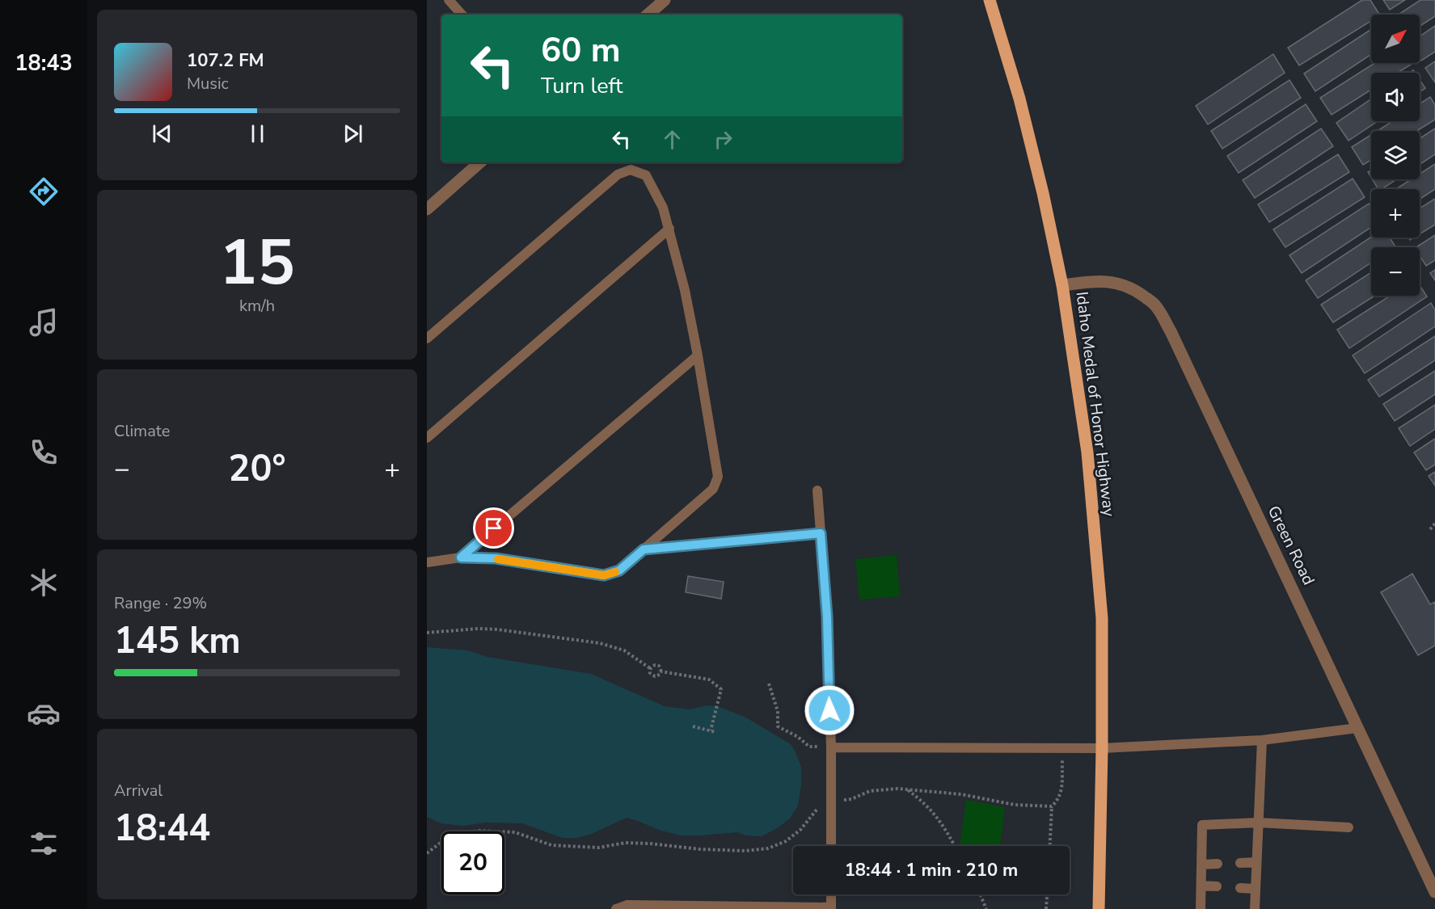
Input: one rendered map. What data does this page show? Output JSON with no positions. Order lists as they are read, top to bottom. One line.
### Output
{"streets":{"main road":["Idaho Medal of Honor Highway"],"street":["Green Road"]},"crossings":[["Idaho Medal of Honor Highway","Green Road"]],"north":"top right","page":{"tabs":"18:43","map_buttons":["+","−"],"turn":["60 m","Turn left"],"song":["107.2 FM","Music"],"tile":[["15","km/h"],"Climate",["Range · 29%","145 km"],["Arrival","18:44"]],"heat":["−","20°","+"],"limit":"20","trip":"18:44 · 1 min · 210 m"}}
